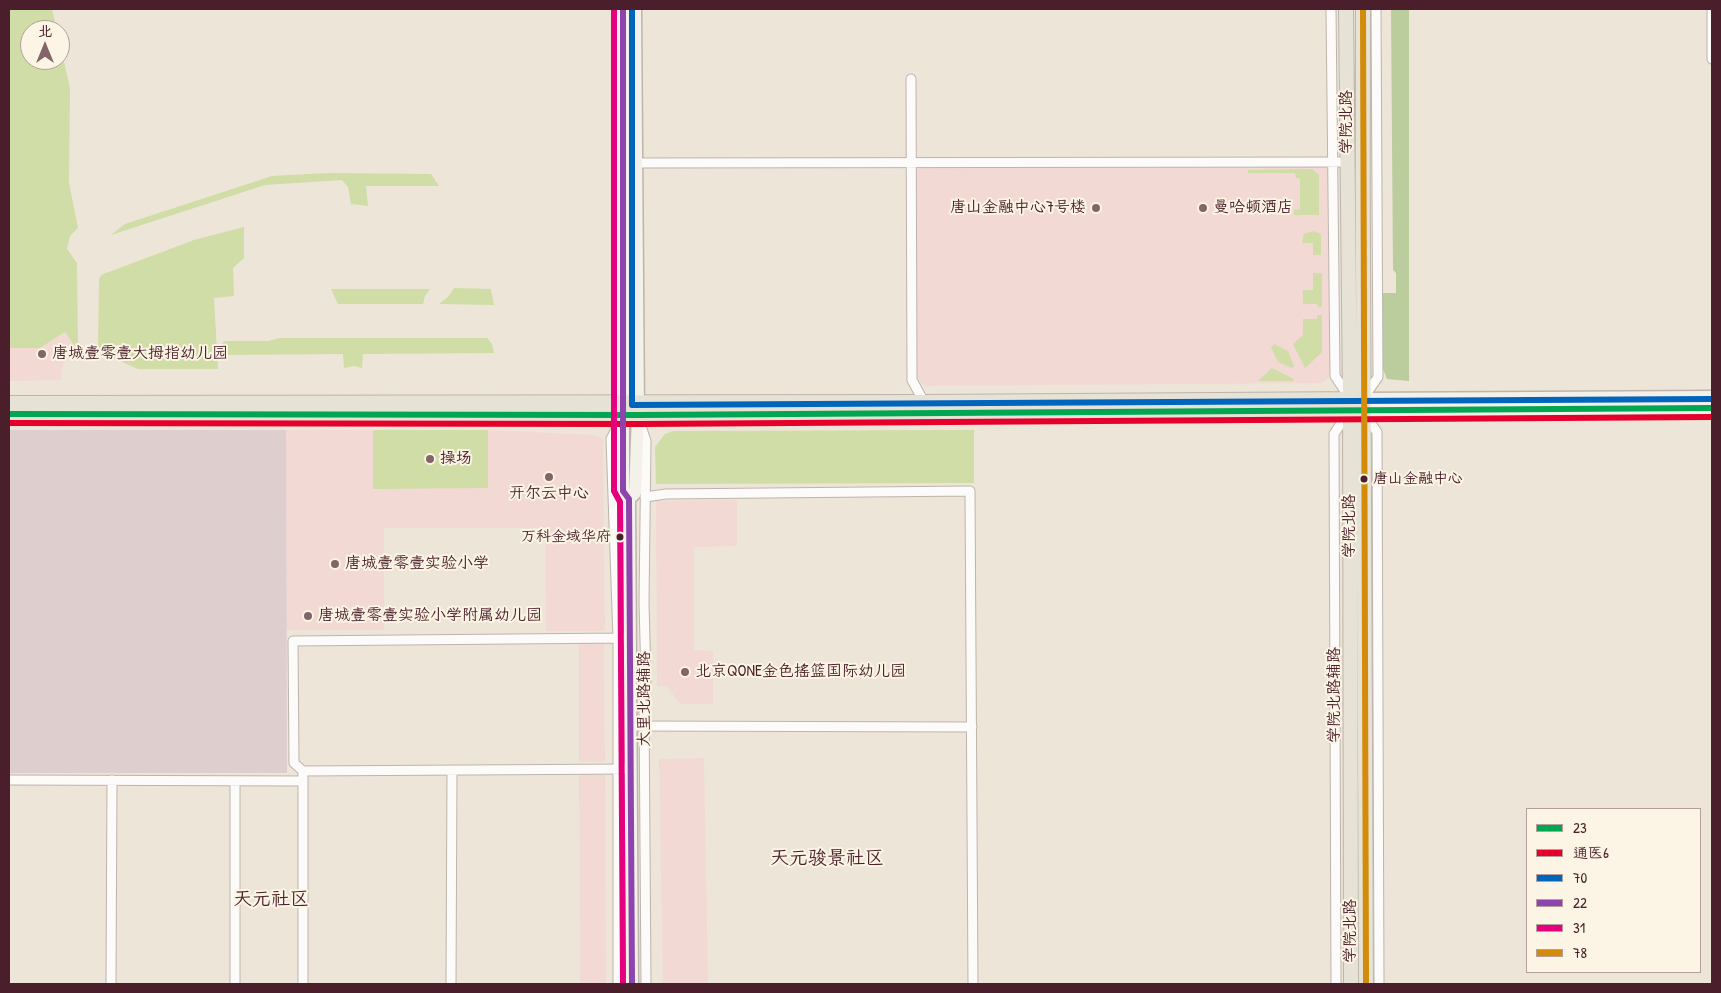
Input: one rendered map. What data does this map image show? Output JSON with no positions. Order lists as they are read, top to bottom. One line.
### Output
{"streets":{"main road":["学院北路"],"street":["学院北路辅路","大里北路辅路"]},"crossings":[["学院北路","学院北路辅路"]],"districts":["天元骏景社区","天元社区"],"places":["唐山金融中心7号楼","曼哈顿酒店","唐城壹零壹大拇指幼儿园","操场","开尔云中心","唐山金融中心","万科金域华府","唐城壹零壹实验小学","唐城壹零壹实验小学附属幼儿园","北京QONE金色摇篮国际幼儿园"],"lines":["transit line 70","transit line 22","transit line 31","transit line 78","transit line 23","transit line 通医6"],"legend":["23","通医6","70","22","31","78"],"north":"top"}
